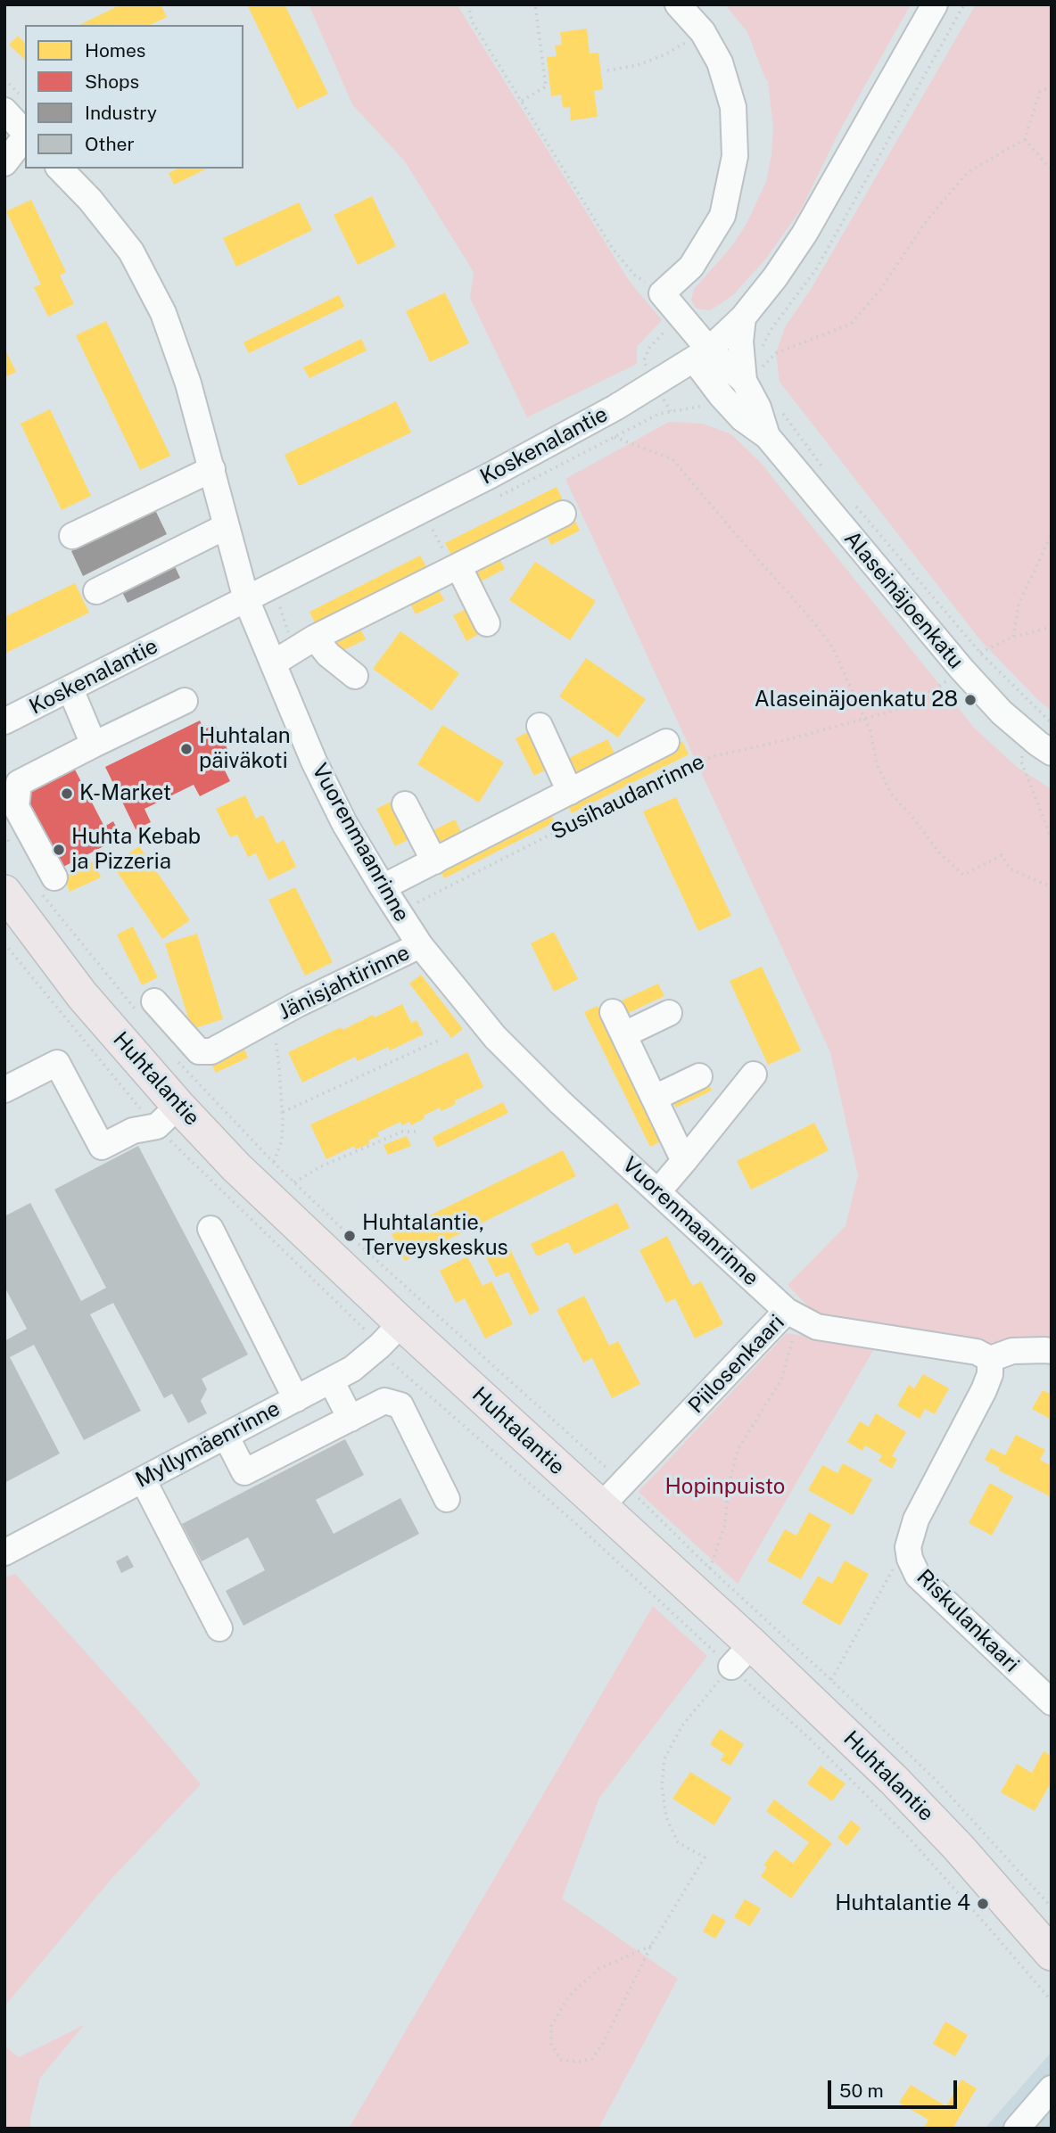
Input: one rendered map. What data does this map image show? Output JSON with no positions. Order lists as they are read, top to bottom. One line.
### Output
{"streets":{"main road":["Huhtalantie"],"street":["Koskenalantie","Alaseinäjoenkatu","Vuorenmaanrinne","Jänisjahtirinne","Piilosenkaari","Myllymäenrinne","Riskulankaari"],"path":["Susihaudanrinne"]},"crossings":[["Koskenalantie","Alaseinäjoenkatu"],["Koskenalantie","Vuorenmaanrinne"],["Alaseinäjoenkatu","Susihaudanrinne"],["Vuorenmaanrinne","Jänisjahtirinne"],["Vuorenmaanrinne","Piilosenkaari"],["Huhtalantie","Piilosenkaari"],["Huhtalantie","Myllymäenrinne"],["Piilosenkaari","Riskulankaari"]],"parks":["Hopinpuisto"],"places":["Alaseinäjoenkatu 28","Huhtalan päiväkoti","K-Market","Huhta Kebab ja Pizzeria","Huhtalantie, Terveyskeskus","Huhtalantie 4"],"legend":["Homes","Shops","Industry","Other"],"scale_bar":"50 m"}
